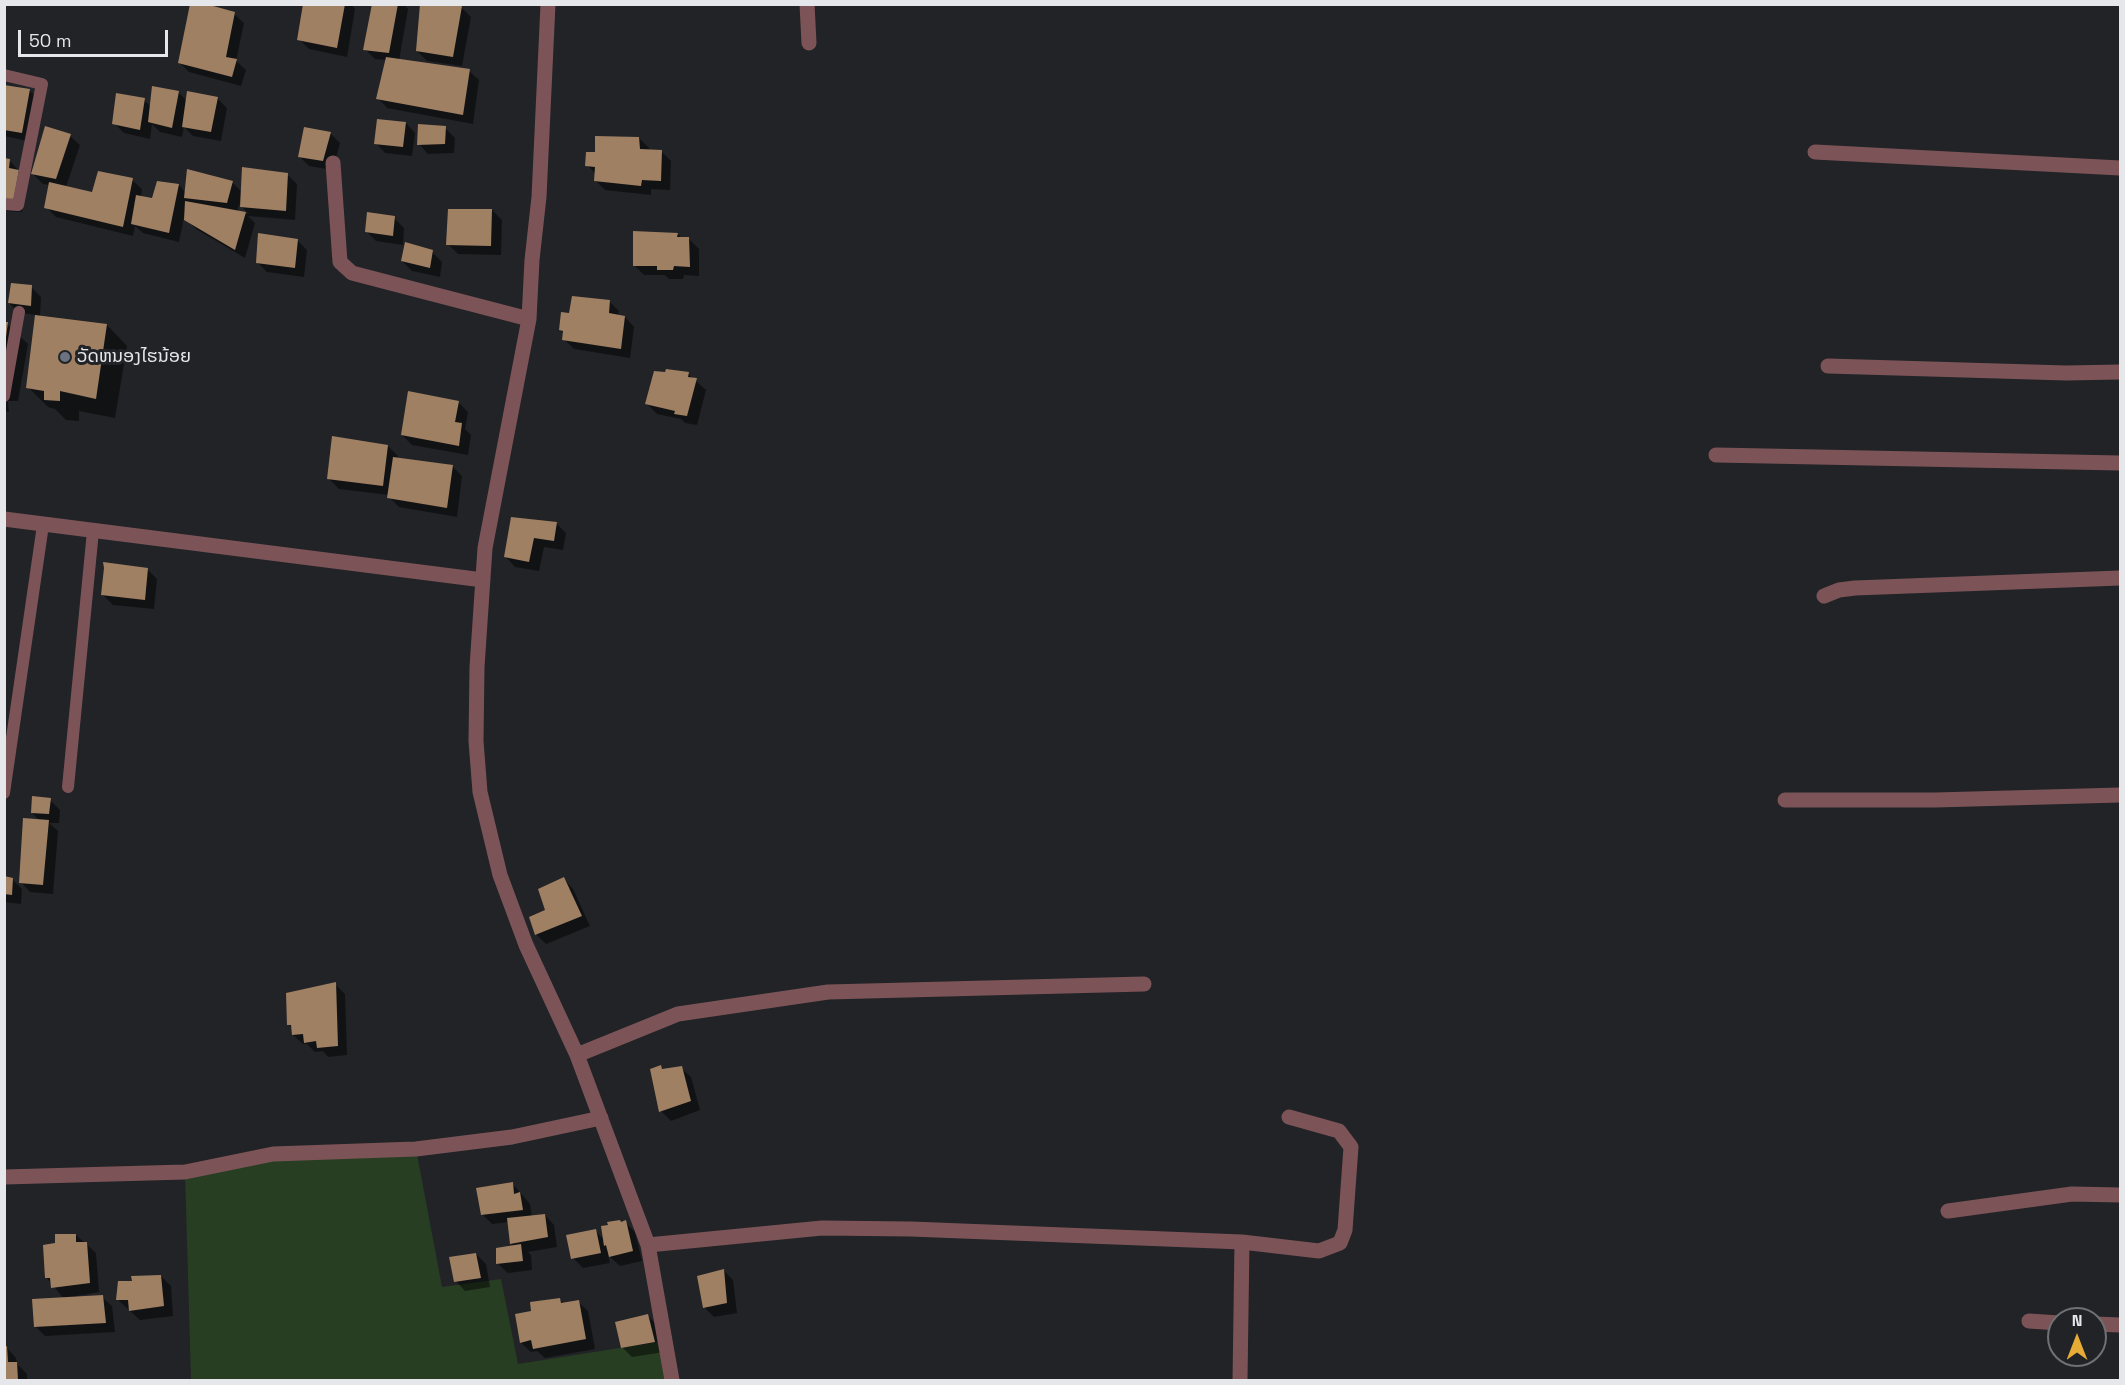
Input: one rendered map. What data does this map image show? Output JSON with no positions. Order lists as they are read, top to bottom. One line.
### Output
{"places":["ວັດຫນອງໄຮນ້ອຍ"],"scale_bar":"50 m","north":"top"}
